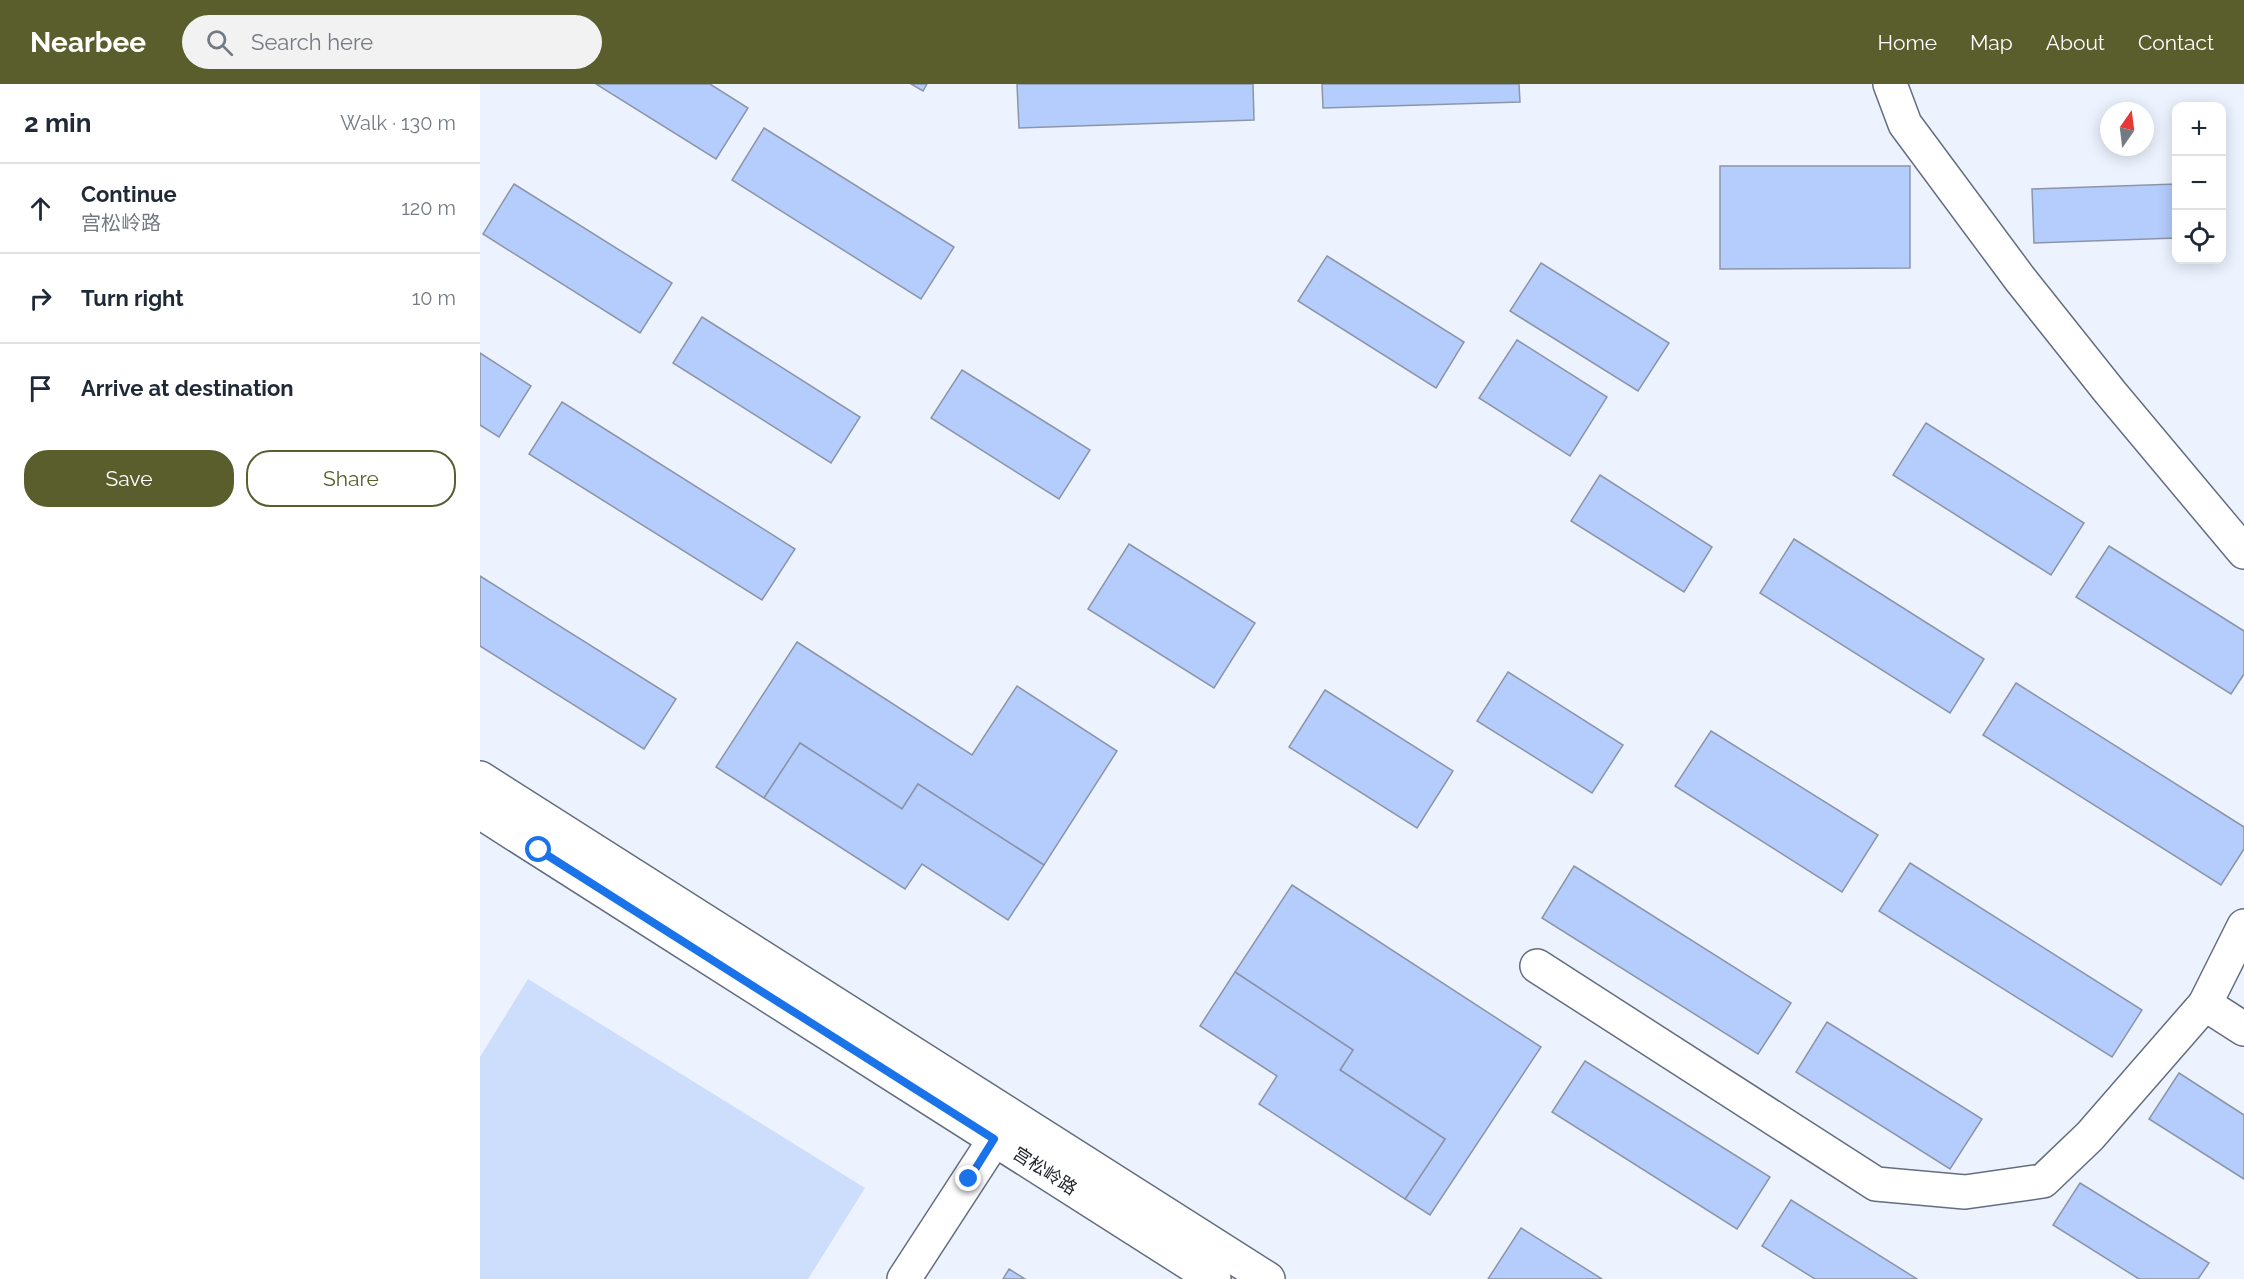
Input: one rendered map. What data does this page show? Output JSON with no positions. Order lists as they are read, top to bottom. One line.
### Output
{"streets":{"main road":["宫松岭路"]},"north":"top","page":{"header":"Nearbee","search":"Search here","nav":["Home","Map","About","Contact"],"heading":["2 min","Walk · 130 m"],"map_buttons":["+","−"],"list":[["Continue","宫松岭路","120 m"],["Turn right","10 m"],"Arrive at destination"],"buttons":["Save","Share"]}}
